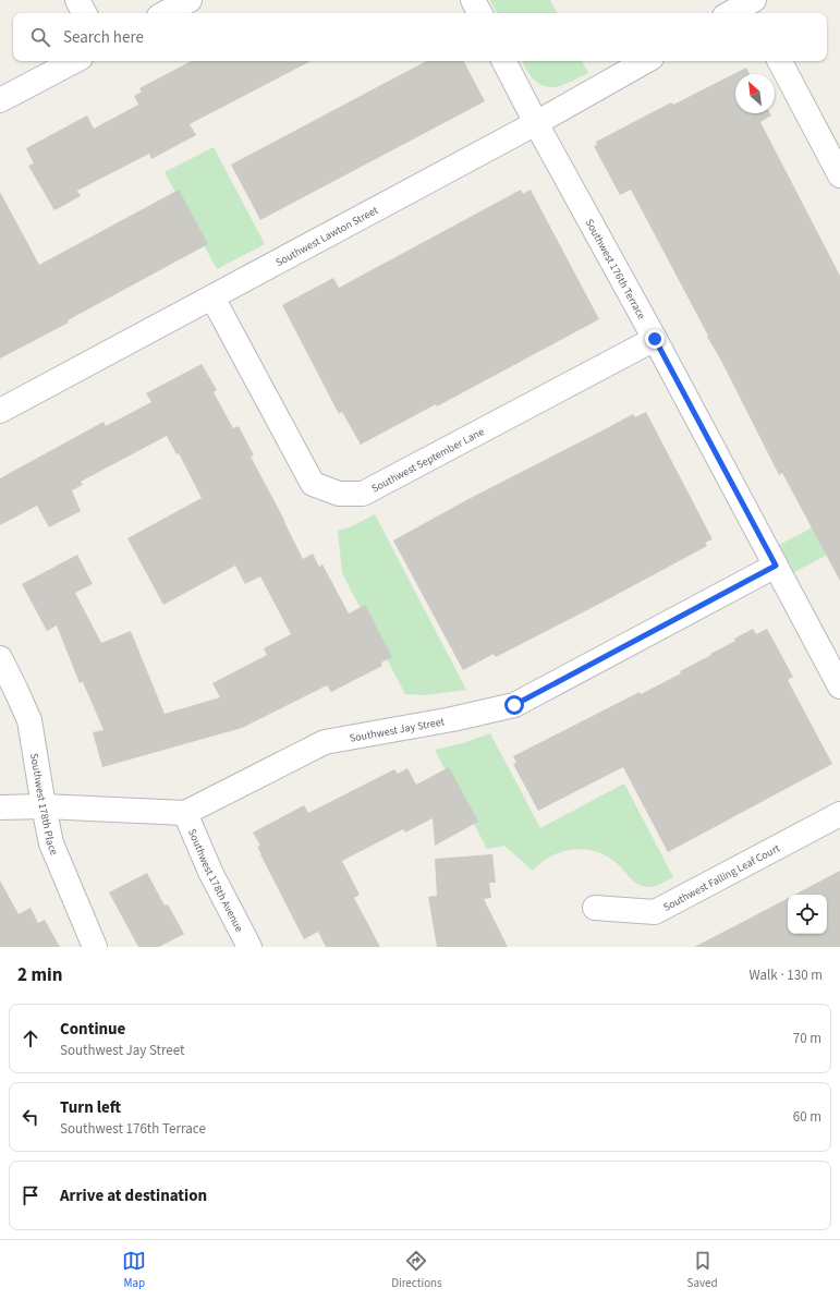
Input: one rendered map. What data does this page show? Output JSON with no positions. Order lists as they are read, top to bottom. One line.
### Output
{"streets":{"street":["Southwest Lawton Street","Southwest 176th Terrace","Southwest September Lane","Southwest Jay Street","Southwest 178th Place","Southwest Falling Leaf Court","Southwest 178th Avenue"]},"crossings":[["Southwest Lawton Street","Southwest 176th Terrace"],["Southwest Lawton Street","Southwest September Lane"],["Southwest 176th Terrace","Southwest September Lane"],["Southwest 176th Terrace","Southwest Jay Street"],["Southwest Jay Street","Southwest 178th Place"],["Southwest Jay Street","Southwest 178th Avenue"]],"north":"top left","page":{"search":"Search here","heading":["2 min","Walk · 130 m"],"list":[["Continue","Southwest Jay Street","70 m"],["Turn left","Southwest 176th Terrace","60 m"],"Arrive at destination"],"nav":["Map","Directions","Saved"]}}
